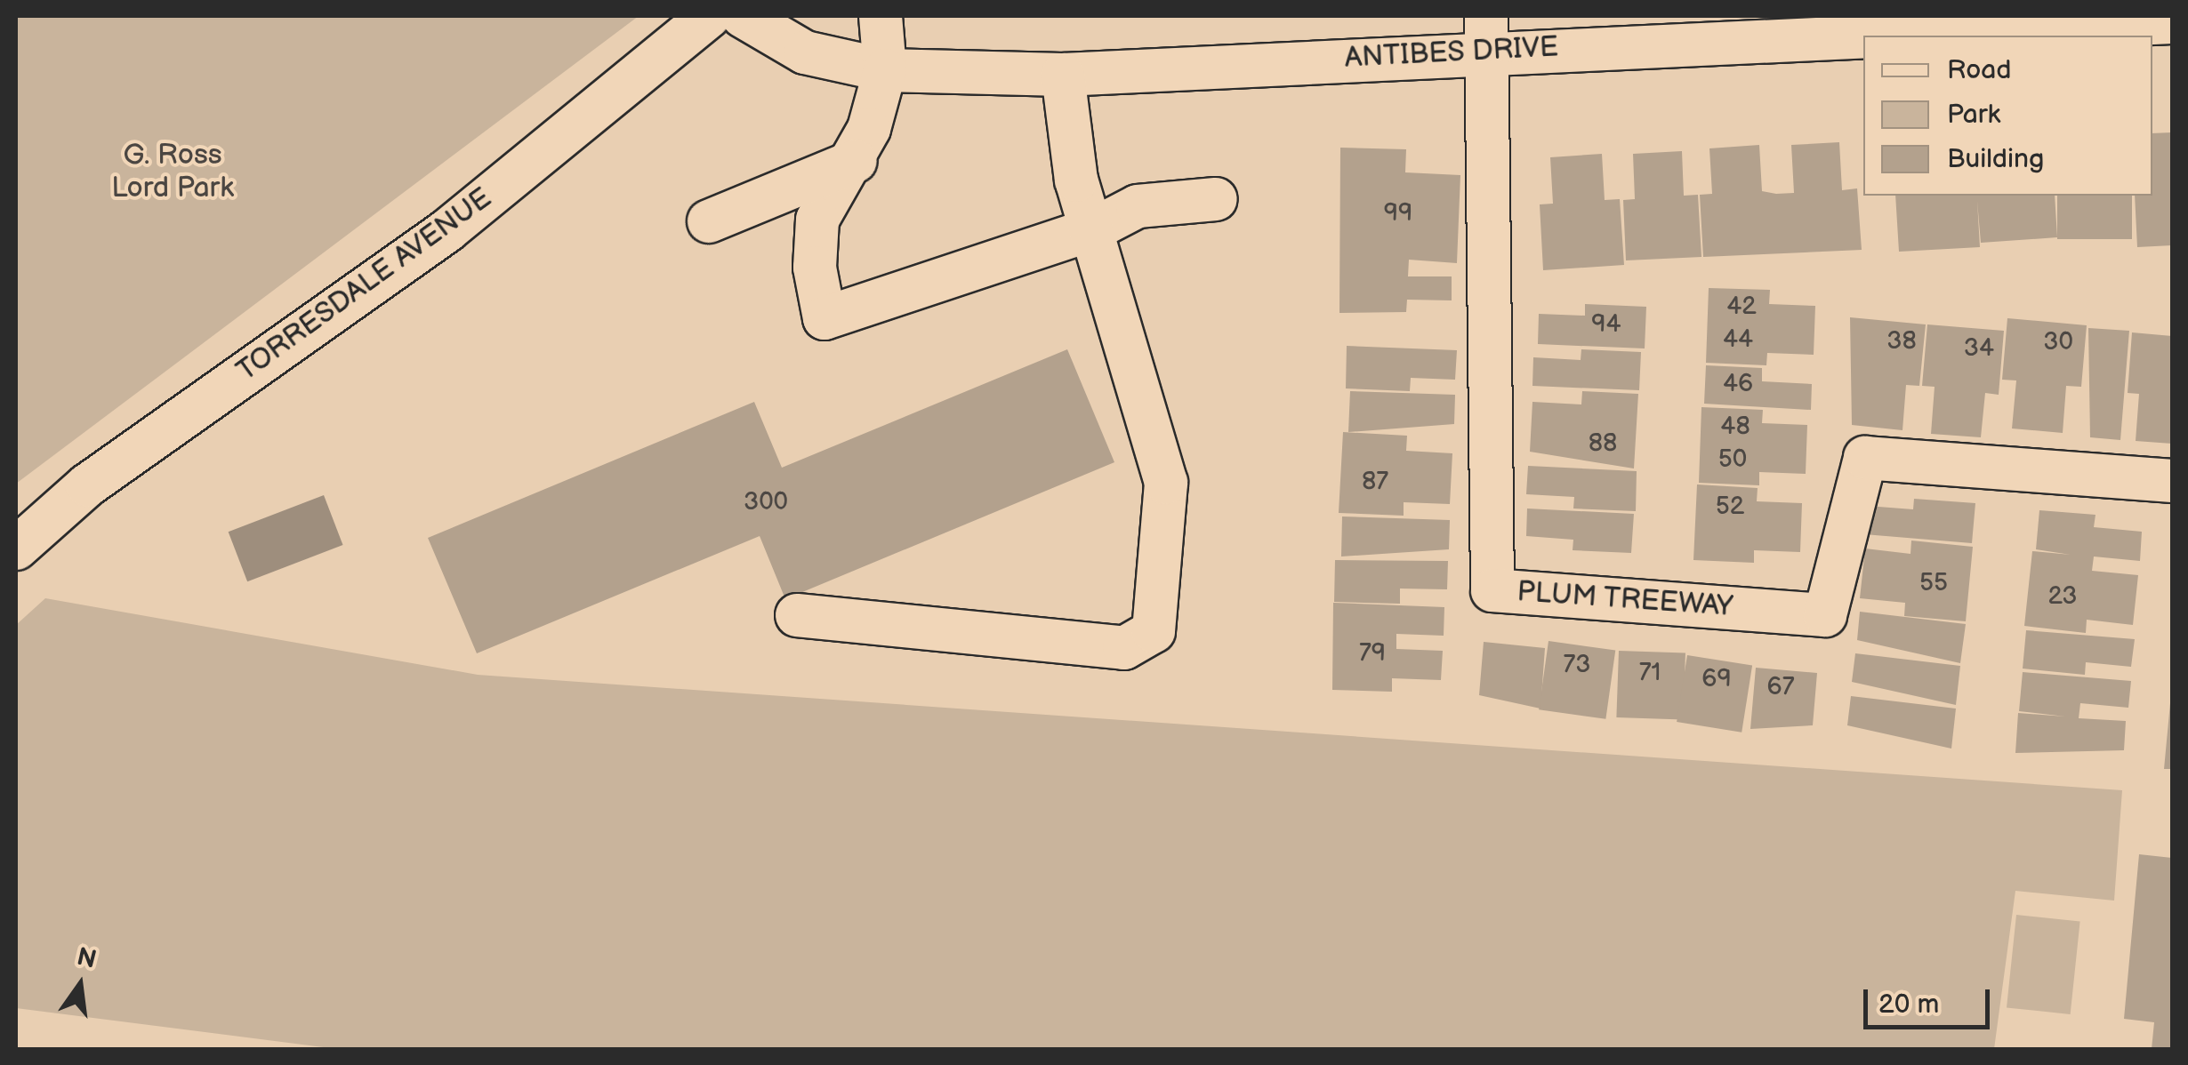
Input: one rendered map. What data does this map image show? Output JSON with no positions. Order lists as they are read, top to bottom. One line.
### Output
{"streets":{"street":["ANTIBES DRIVE","TORRESDALE AVENUE","PLUM TREEWAY"]},"crossings":[["ANTIBES DRIVE","PLUM TREEWAY"]],"parks":["G. Ross Lord Park"],"house_numbers":["99","42","94","44","38","30","34","46","48","88","50","87","300","52","55","23","79","73","71","69","67"],"legend":["Road","Park","Building"],"scale_bar":"20 m","north":"top"}
